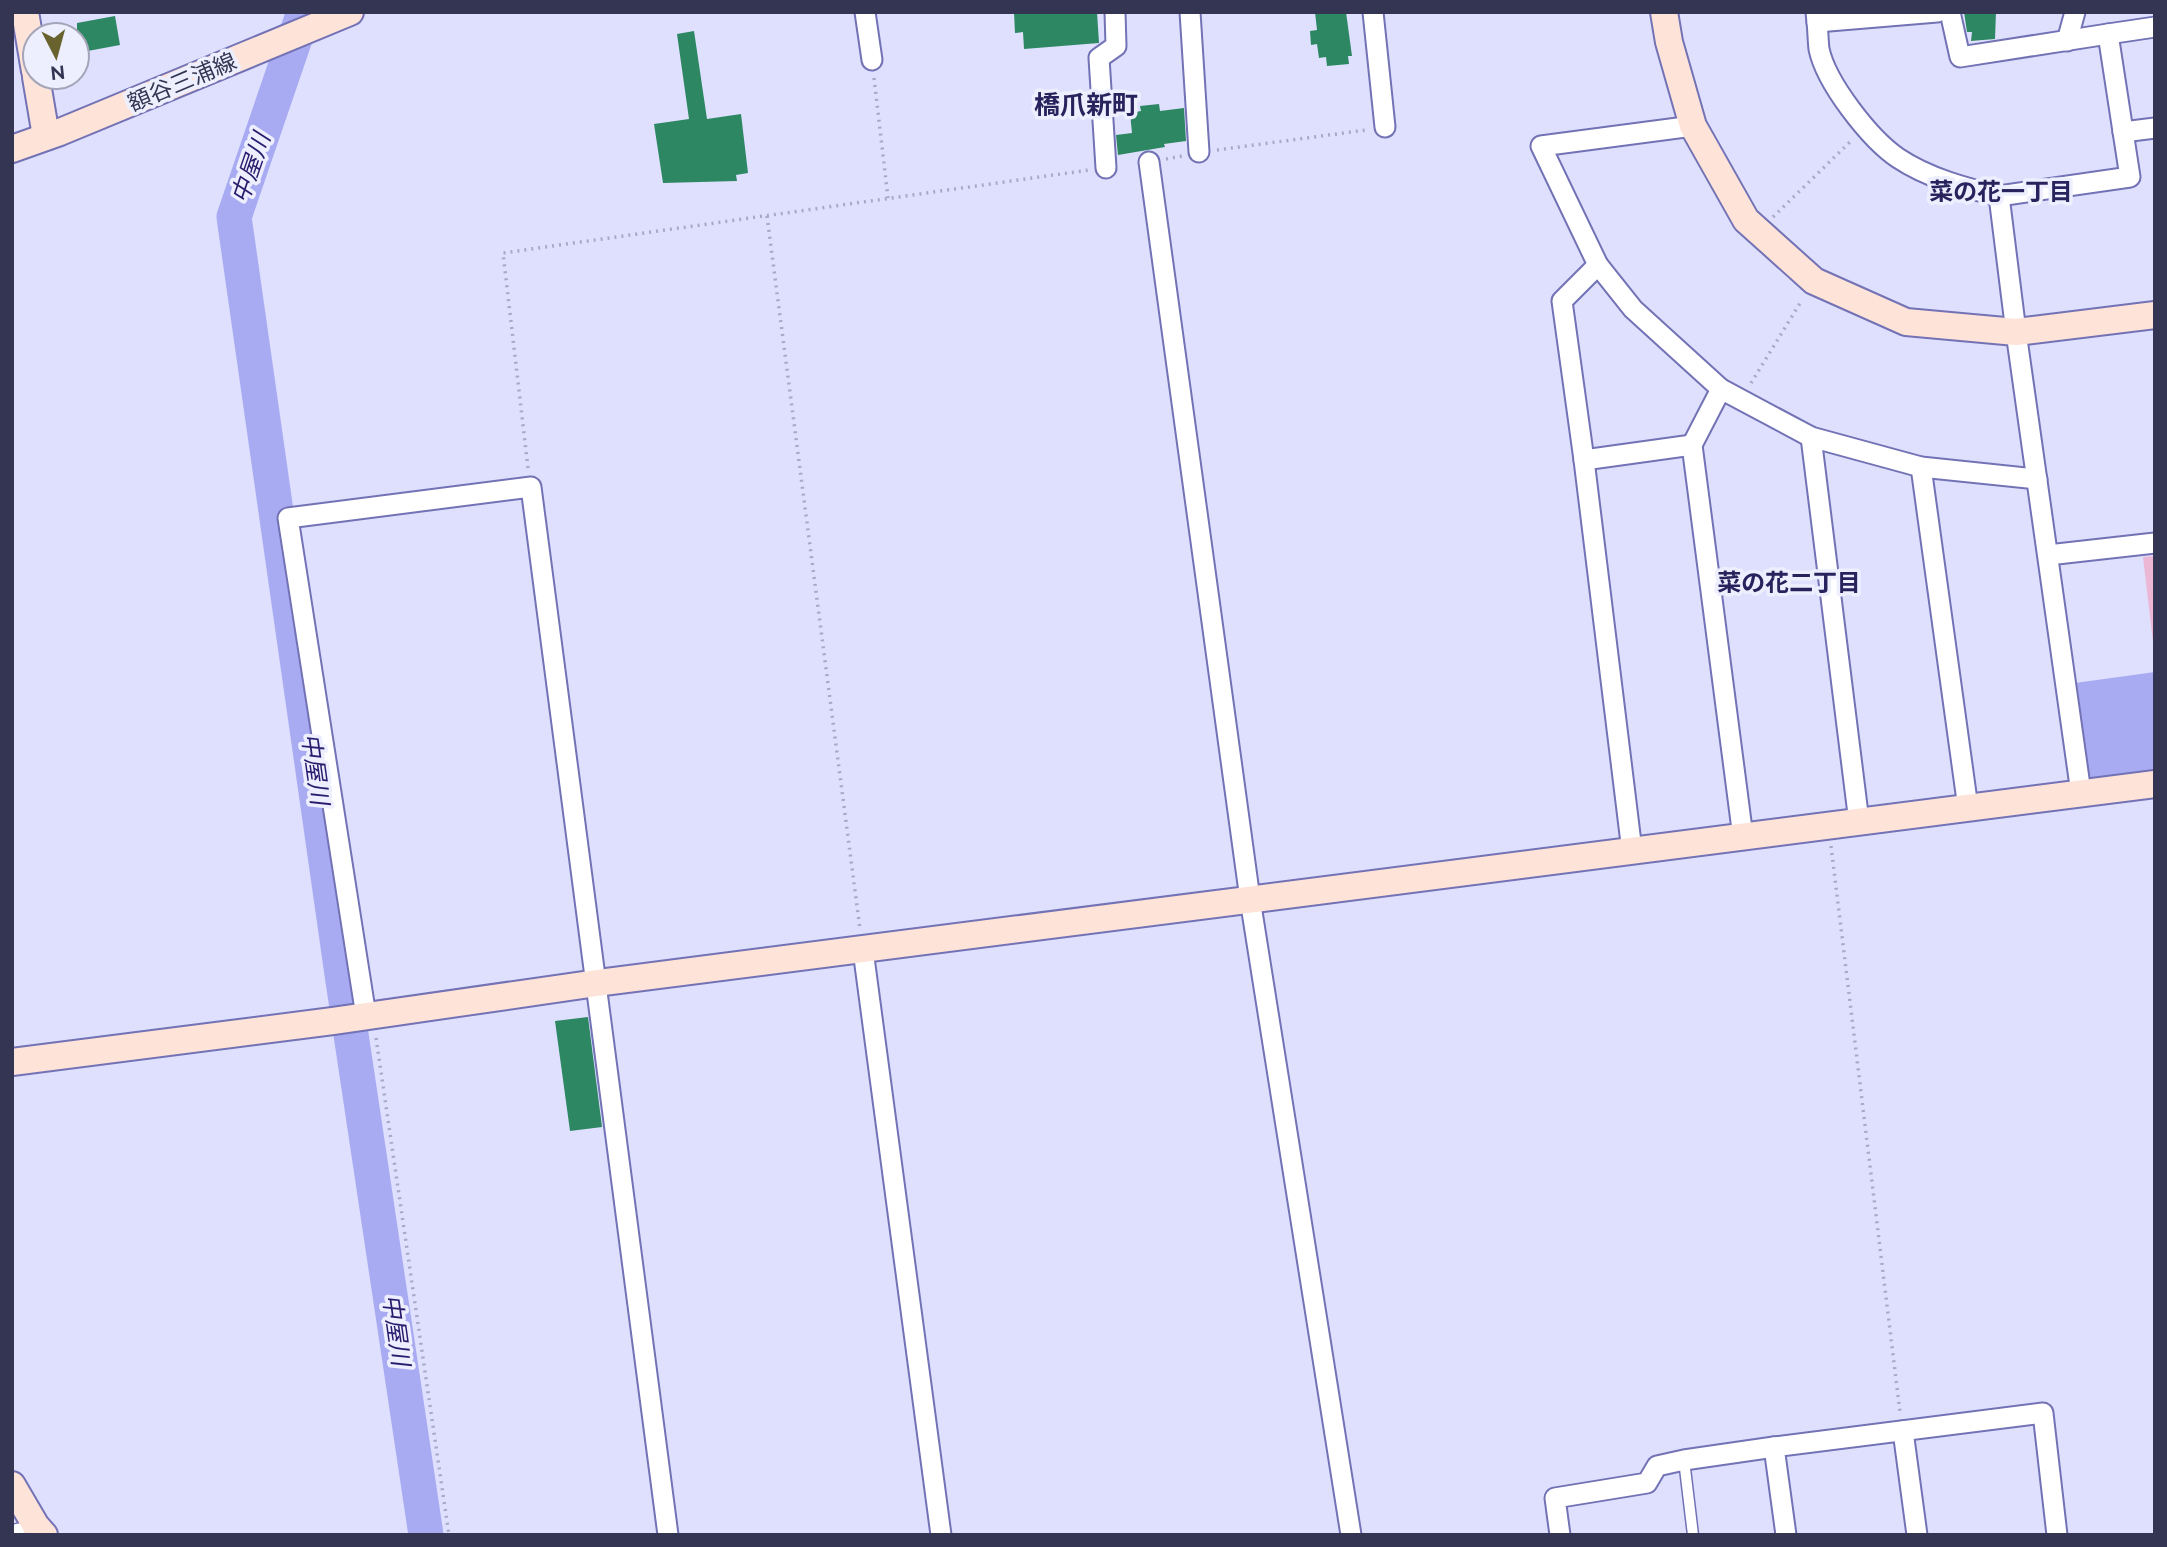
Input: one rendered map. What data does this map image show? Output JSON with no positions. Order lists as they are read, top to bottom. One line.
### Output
{"streets":{"street":["額谷三浦線"]},"districts":["橋爪新町","菜の花一丁目","菜の花二丁目"],"water":["中屋川"],"north":"bottom"}
